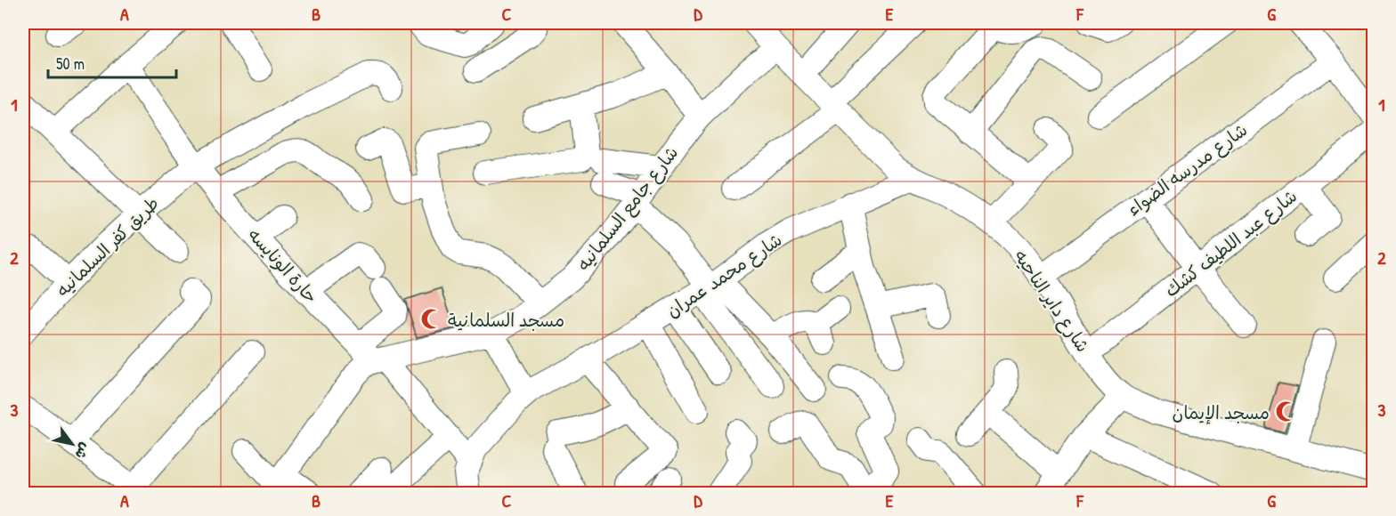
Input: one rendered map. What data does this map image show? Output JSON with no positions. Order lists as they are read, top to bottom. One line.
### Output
{"streets":{"street":["شارع مدرسه الضواء","شارع جامع السلمانيه","شارع عبد اللطيف كشك","طريق كفر السلمانيه","حارة الونايسه","شارع محمد عمران","شارع داير الناحيه"]},"crossings":[["شارع مدرسه الضواء","شارع داير الناحيه"],["شارع جامع السلمانيه","حارة الونايسه"],["شارع جامع السلمانيه","شارع داير الناحيه"],["شارع عبد اللطيف كشك","شارع داير الناحيه"],["طريق كفر السلمانيه","حارة الونايسه"],["شارع محمد عمران","شارع داير الناحيه"]],"places":{"mosque":["مسجد السلمانية","مسجد الإيمان"]},"scale_bar":"50 m","north":"bottom right","grid":{"columns":["A","B","C","D","E","F","G"],"rows":["1","2","3"]}}
